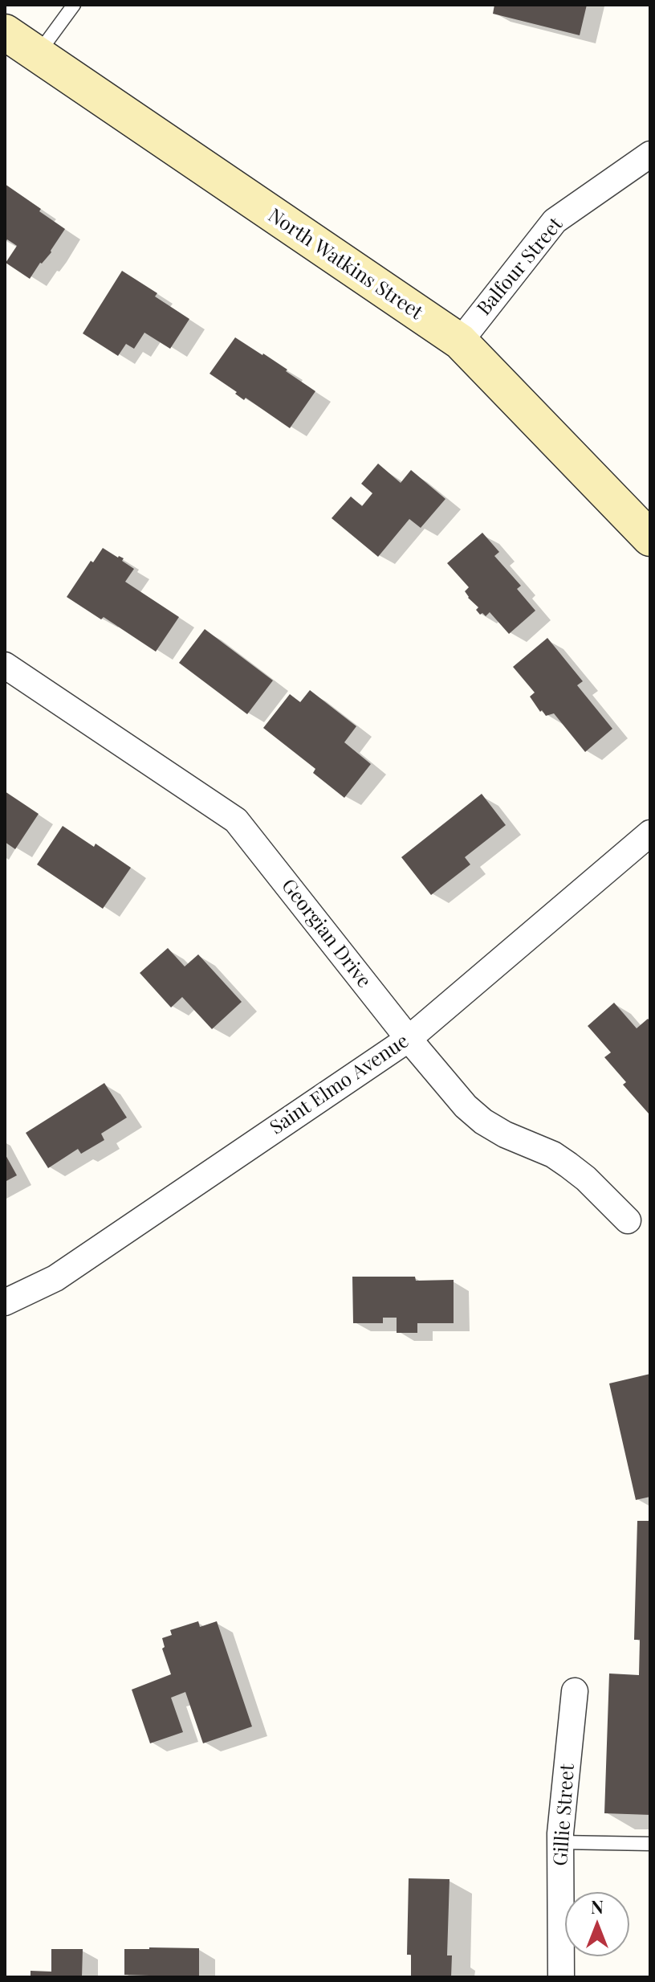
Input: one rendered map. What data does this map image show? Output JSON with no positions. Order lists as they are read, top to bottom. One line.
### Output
{"streets":{"main road":["North Watkins Street"],"street":["Balfour Street","Georgian Drive","Saint Elmo Avenue","Gillie Street"]},"crossings":[["North Watkins Street","Balfour Street"],["Georgian Drive","Saint Elmo Avenue"]],"north":"top"}
